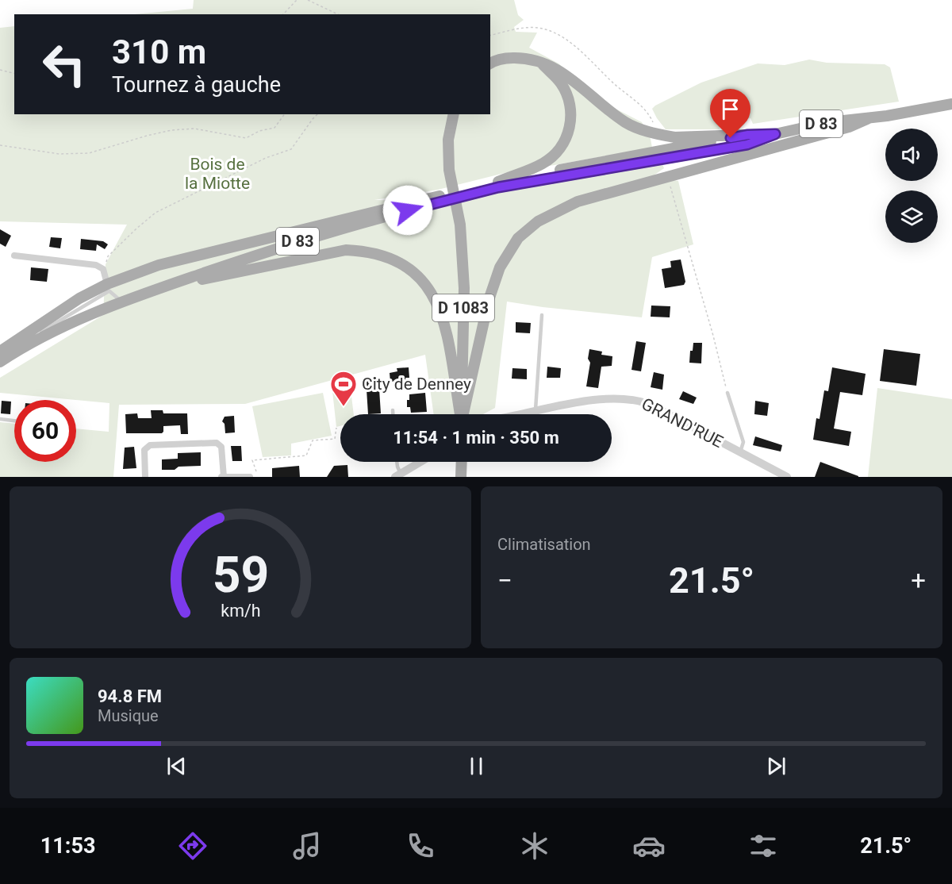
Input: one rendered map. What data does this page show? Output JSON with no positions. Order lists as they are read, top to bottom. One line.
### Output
{"streets":{"main road":["D 83","D 1083"],"street":["GRAND'RUE"]},"crossings":[["D 83","D 1083"]],"parks":["Bois de la Miotte"],"places":{"sports":["City de Denney"]},"page":{"turn":["310 m","Tournez à gauche"],"limit":"60","trip":"11:54 · 1 min · 350 m","tile":"Climatisation","heat":["−","21.5°","+"],"song":["94.8 FM","Musique"],"tabs":["11:53","21.5°"],"gauge":["59","km/h"]}}
